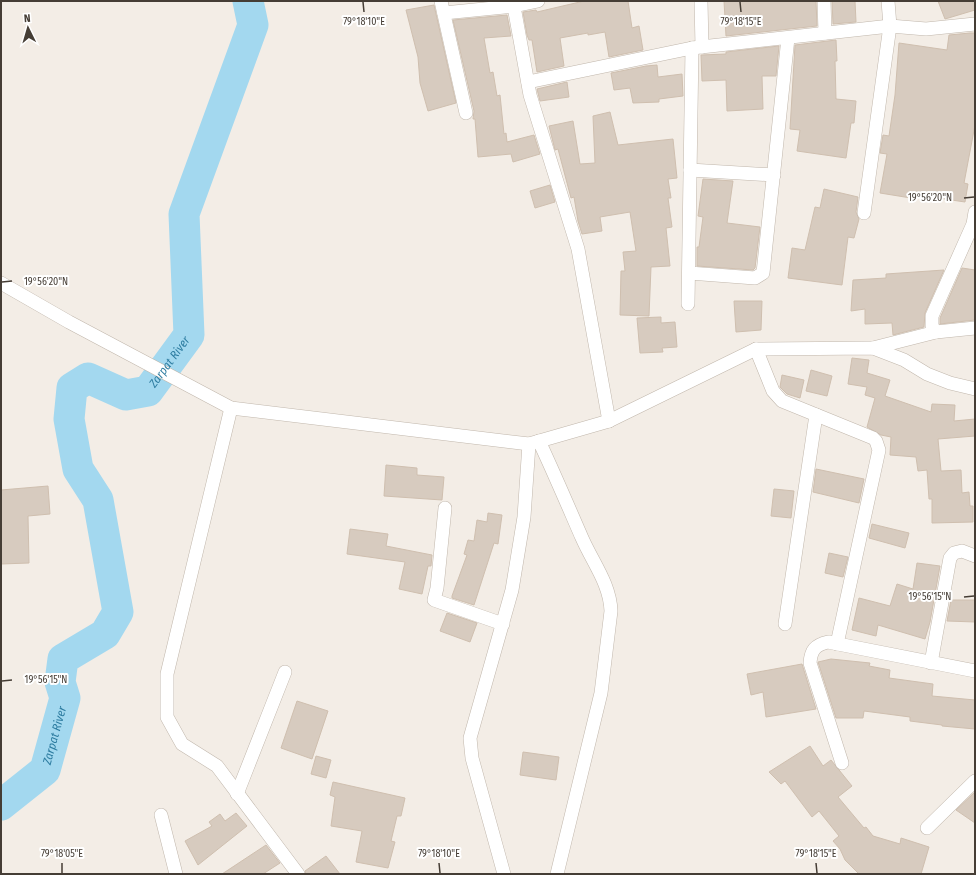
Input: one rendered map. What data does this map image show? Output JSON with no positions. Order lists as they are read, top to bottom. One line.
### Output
{"water":["Zarpat River"],"north":"top","coordinates":["79°18'10\"E","79°18'15\"E","19°56'20\"N","19°56'15\"N","79°18'05\"E"]}
